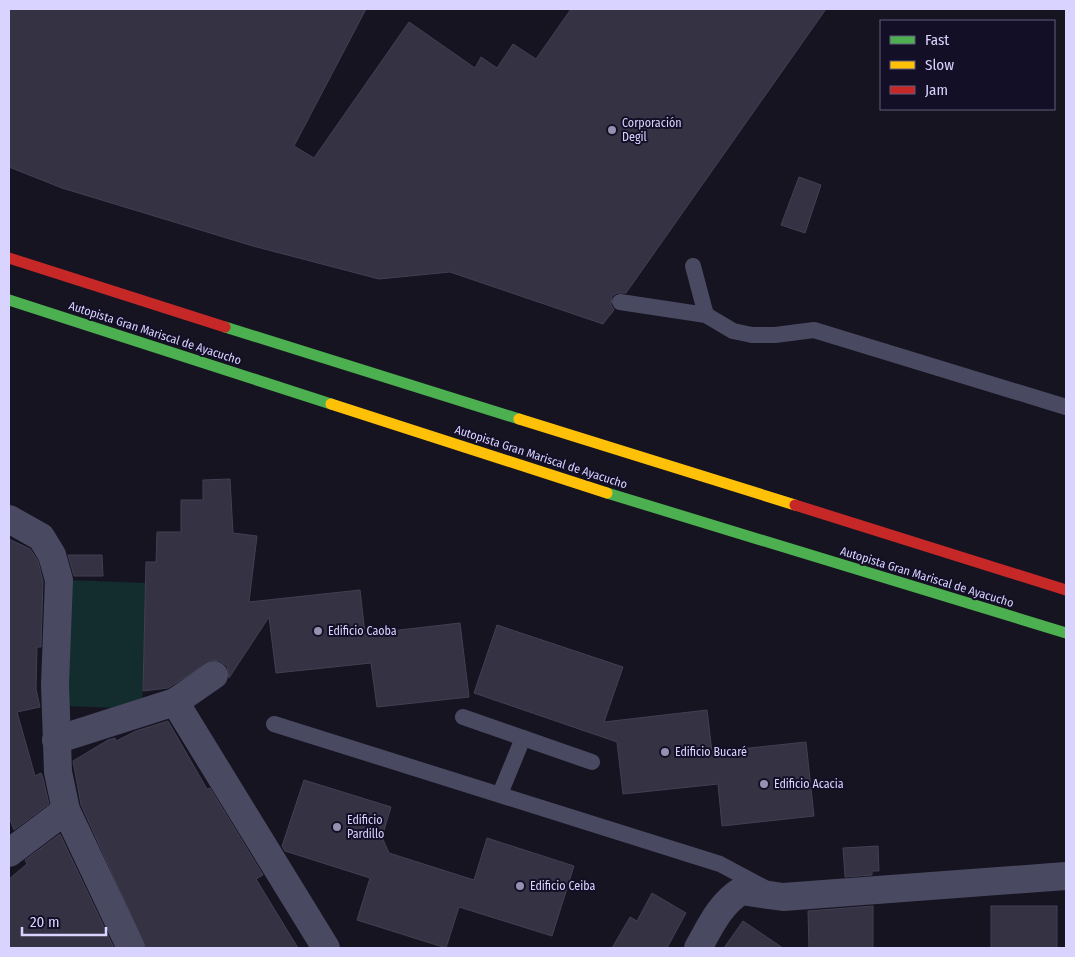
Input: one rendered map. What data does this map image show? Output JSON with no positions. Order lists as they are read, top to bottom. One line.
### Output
{"streets":{"highway":["Autopista Gran Mariscal de Ayacucho"]},"places":["Corporación Degil","Edificio Caoba","Edificio Bucaré","Edificio Acacia","Edificio Pardillo","Edificio Ceiba"],"legend":["Fast","Slow","Jam"],"scale_bar":"20 m"}
